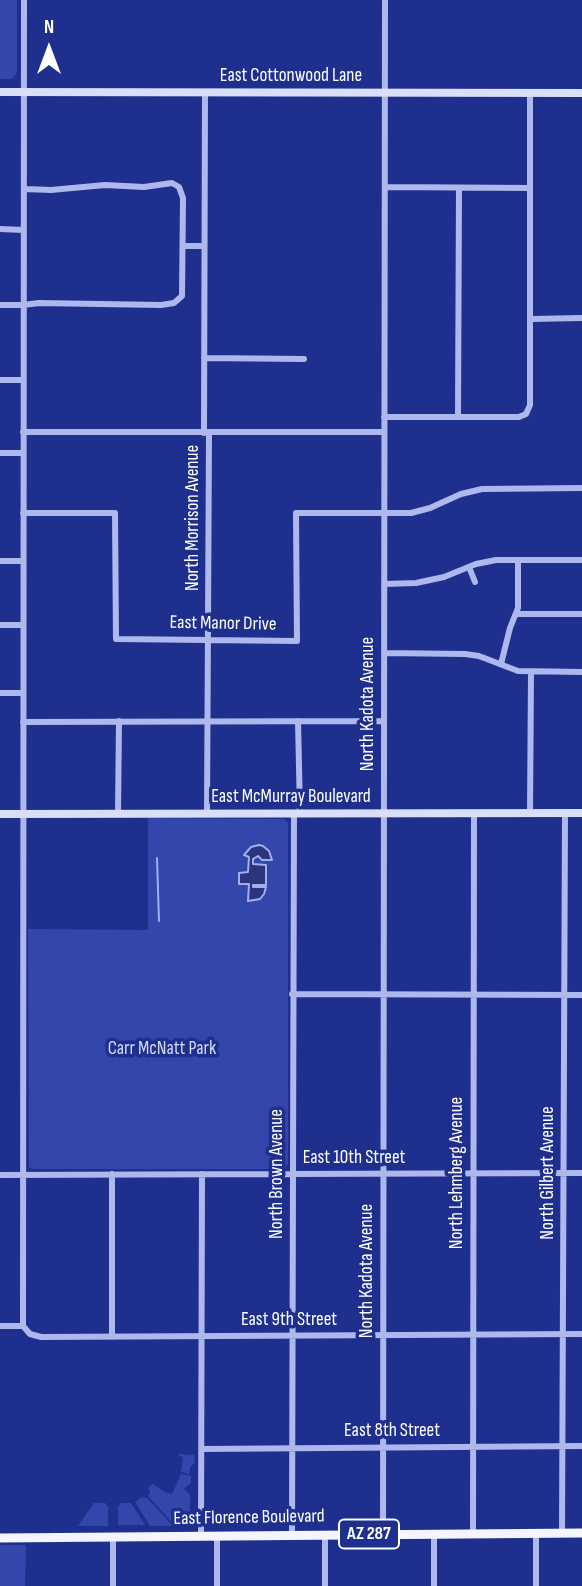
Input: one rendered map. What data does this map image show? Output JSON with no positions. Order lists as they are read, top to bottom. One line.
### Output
{"streets":{"main road":["East Cottonwood Lane","East McMurray Boulevard","East Florence Boulevard","AZ 287"],"street":["North Morrison Avenue","East Manor Drive","North Kadota Avenue","East 10th Street","North Lehmberg Avenue","North Gilbert Avenue","North Brown Avenue","East 9th Street","East 8th Street"]},"crossings":[["East Cottonwood Lane","North Morrison Avenue"],["East Cottonwood Lane","North Kadota Avenue"],["North Morrison Avenue","East Manor Drive"],["North Morrison Avenue","East McMurray Boulevard"],["East Manor Drive","North Kadota Avenue"],["North Kadota Avenue","East McMurray Boulevard"],["North Kadota Avenue","East 10th Street"],["North Kadota Avenue","East 9th Street"],["North Kadota Avenue","East 8th Street"],["North Kadota Avenue","East Florence Boulevard"],["East McMurray Boulevard","North Lehmberg Avenue"],["East McMurray Boulevard","North Gilbert Avenue"],["East McMurray Boulevard","North Brown Avenue"],["East 10th Street","North Lehmberg Avenue"],["East 10th Street","North Gilbert Avenue"],["East 10th Street","North Brown Avenue"],["North Lehmberg Avenue","East 9th Street"],["North Lehmberg Avenue","East 8th Street"],["North Lehmberg Avenue","East Florence Boulevard"],["North Gilbert Avenue","East 9th Street"],["North Gilbert Avenue","East 8th Street"],["North Gilbert Avenue","East Florence Boulevard"],["North Brown Avenue","East 9th Street"],["North Brown Avenue","East 8th Street"],["North Brown Avenue","East Florence Boulevard"]],"parks":["Carr McNatt Park"],"north":"top"}
